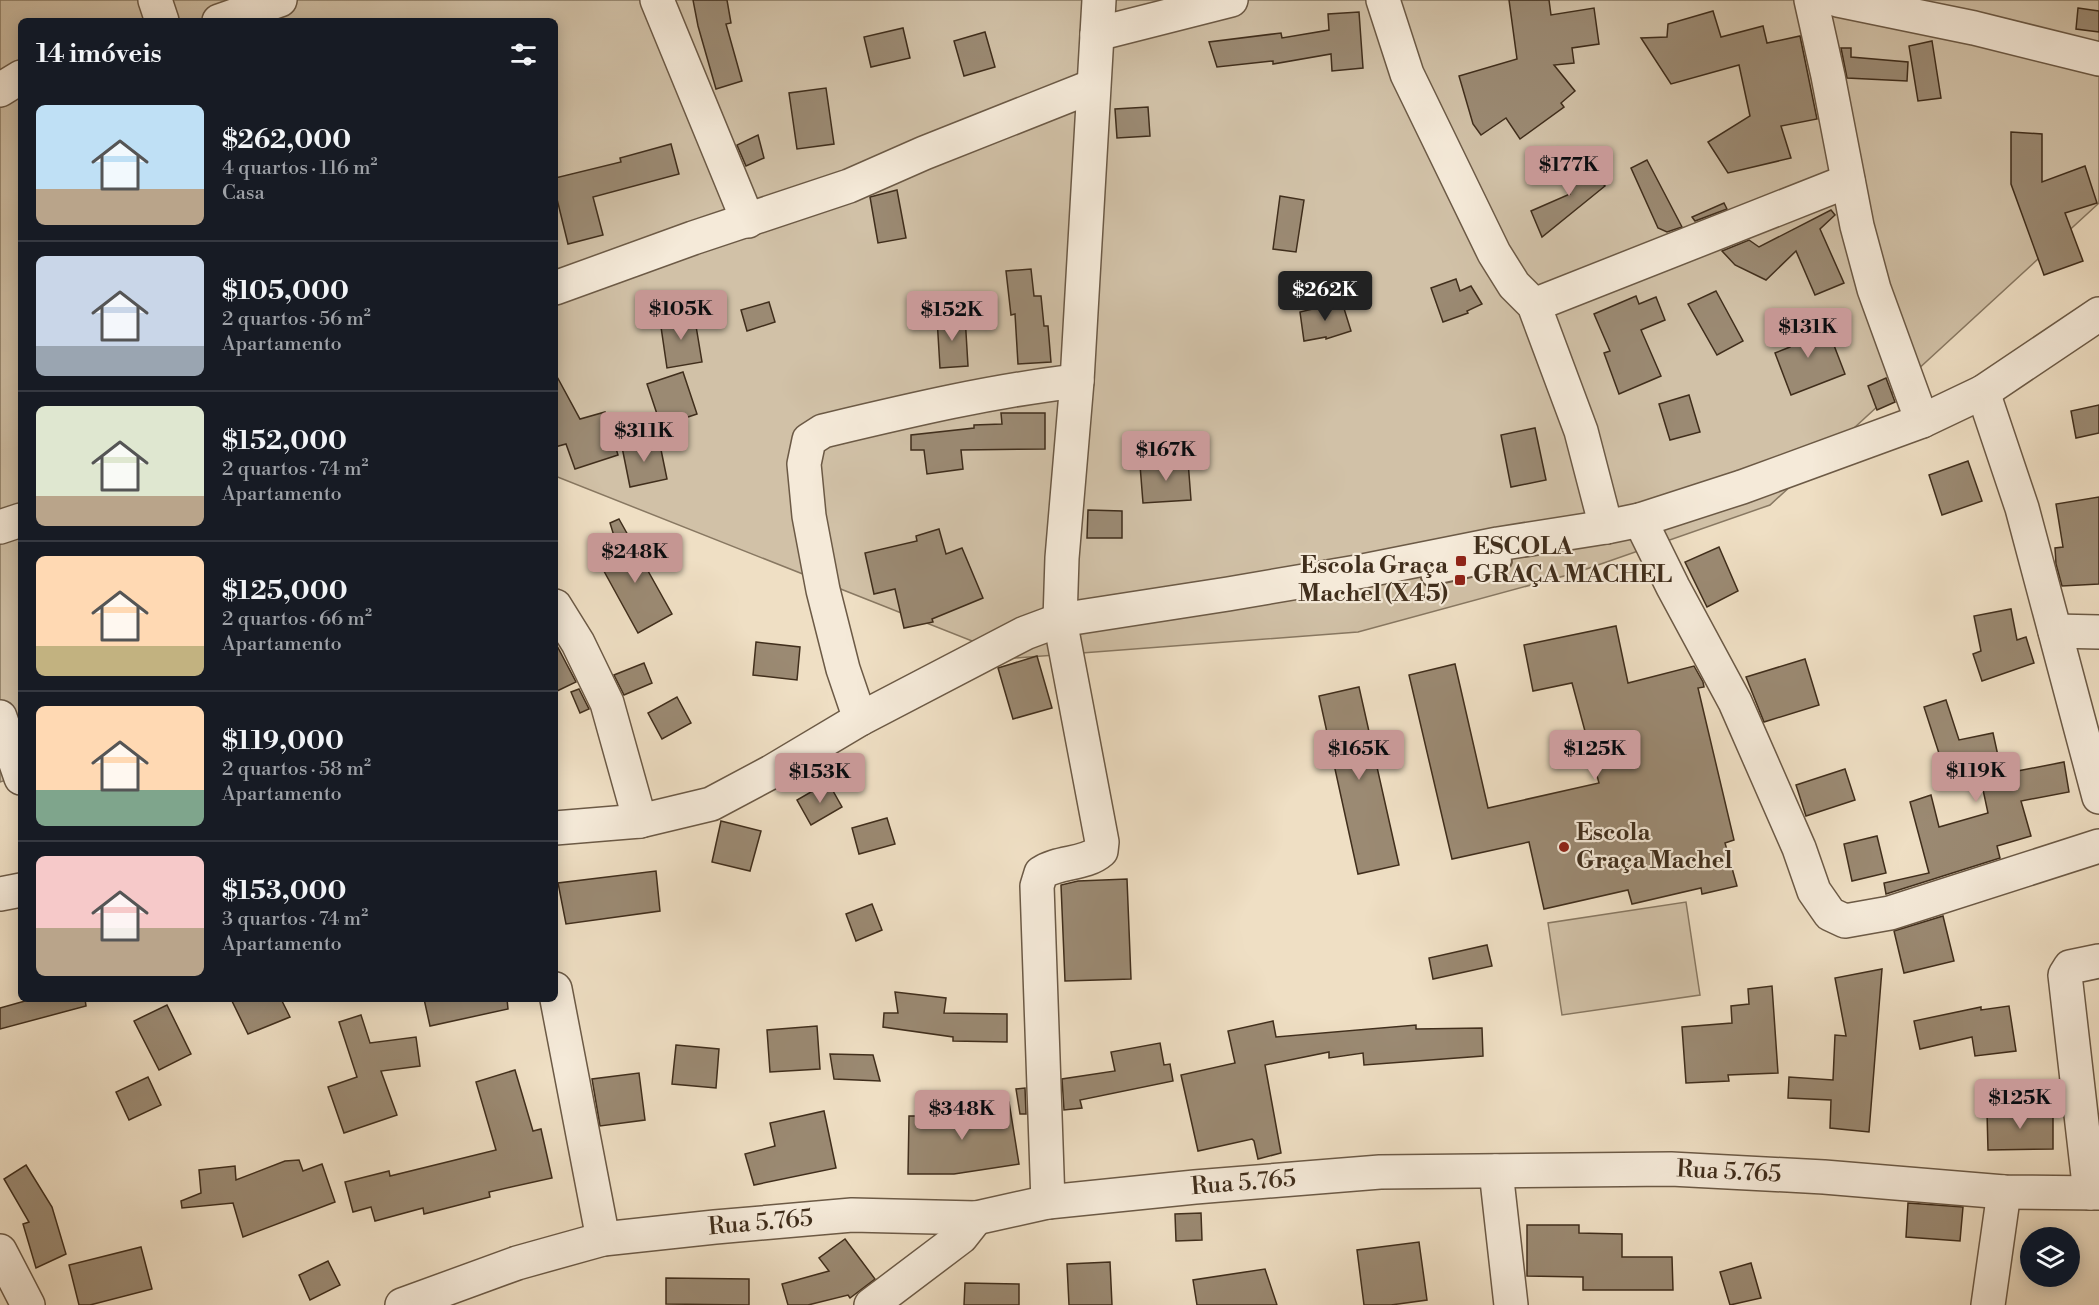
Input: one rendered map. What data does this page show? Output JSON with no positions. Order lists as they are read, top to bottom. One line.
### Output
{"streets":{"street":["Rua 5.765"]},"places":{"transit":["ESCOLA GRAÇA MACHEL","Escola Graça Machel (X45)"],"other":["Escola Graça Machel"]},"page":{"heading":"14 imóveis","list":[{"name":"$262,000","note":"4 quartos · 116 m² · Casa"},{"name":"$105,000","note":"2 quartos · 56 m² · Apartamento"},{"name":"$152,000","note":"2 quartos · 74 m² · Apartamento"},{"name":"$125,000","note":"2 quartos · 66 m² · Apartamento"},{"name":"$119,000","note":"2 quartos · 58 m² · Apartamento"},{"name":"$153,000","note":"3 quartos · 74 m² · Apartamento"}],"price":["$177K","$262K","$105K","$152K","$131K","$311K","$167K","$248K","$165K","$125K","$119K","$153K","$125K","$348K"]}}
